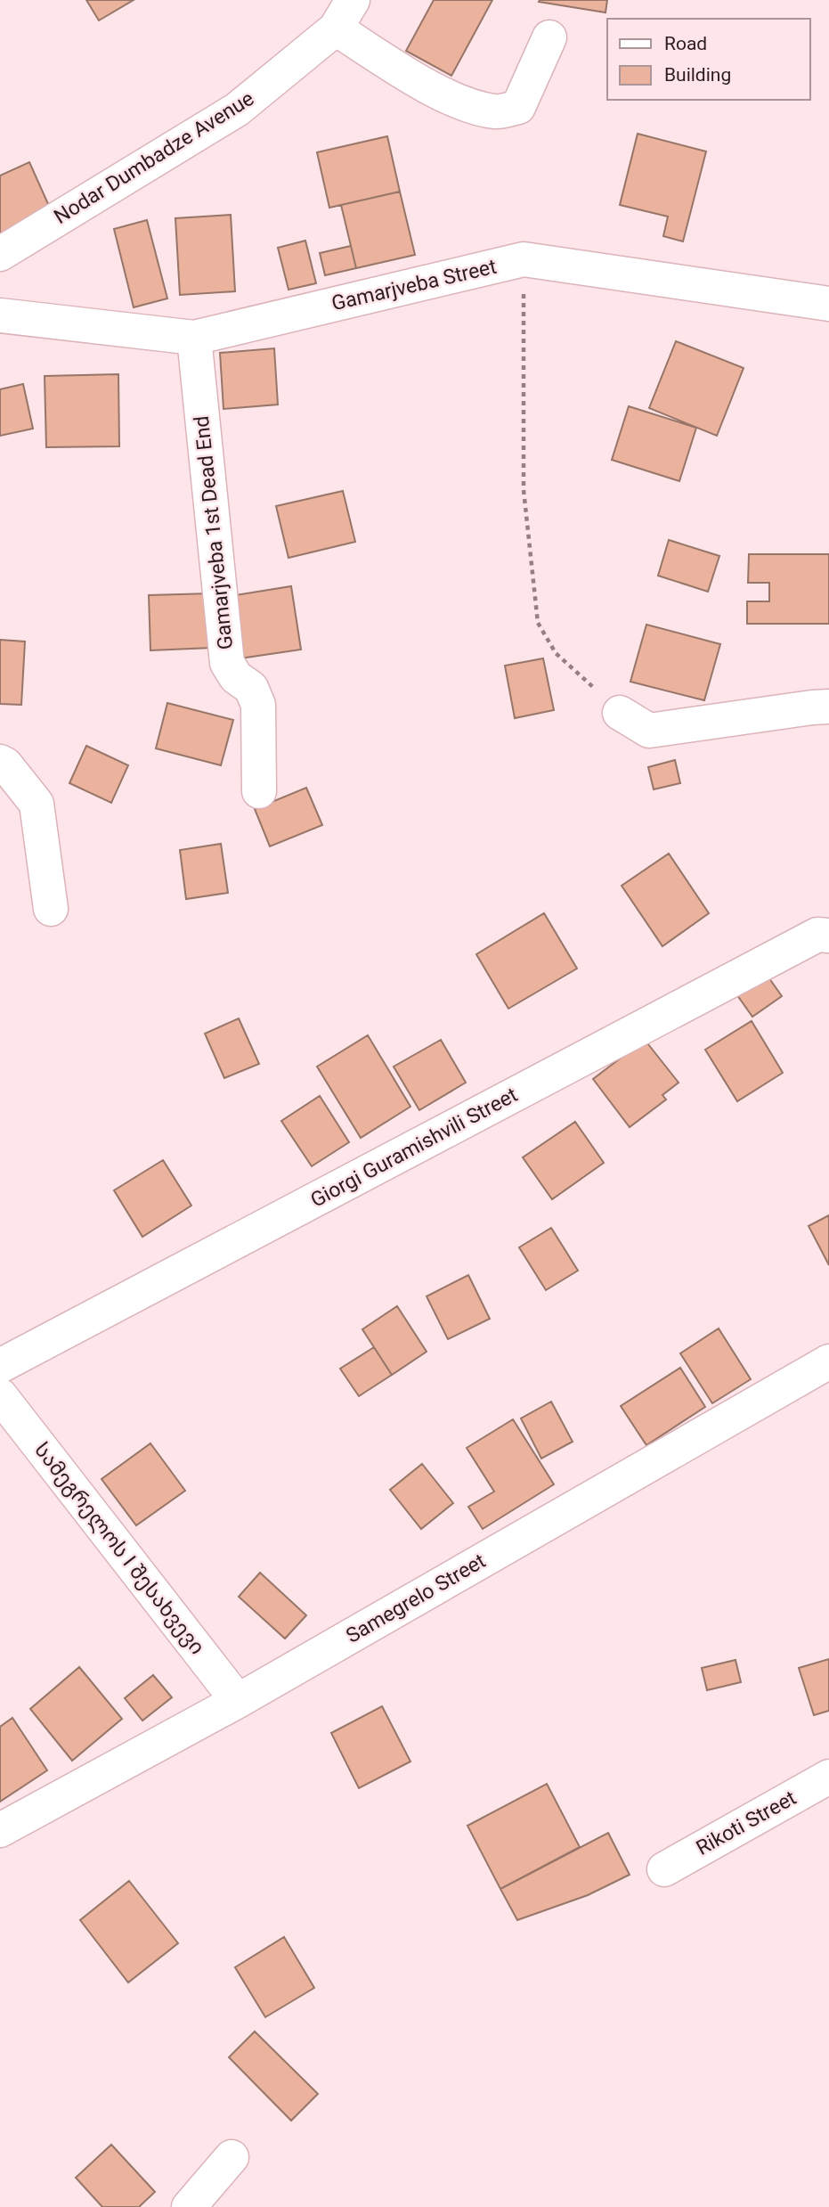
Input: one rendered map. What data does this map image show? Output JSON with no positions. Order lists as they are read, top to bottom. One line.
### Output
{"streets":{"street":["Nodar Dumbadze Avenue","Gamarjveba Street","Gamarjveba 1st Dead End","Giorgi Guramishvili Street","სამეგრელოს I შესახვევი","Samegrelo Street","Rikoti Street"]},"crossings":[["Gamarjveba Street","Gamarjveba 1st Dead End"],["სამეგრელოს I შესახვევი","Samegrelo Street"]],"legend":["Road","Building"]}
